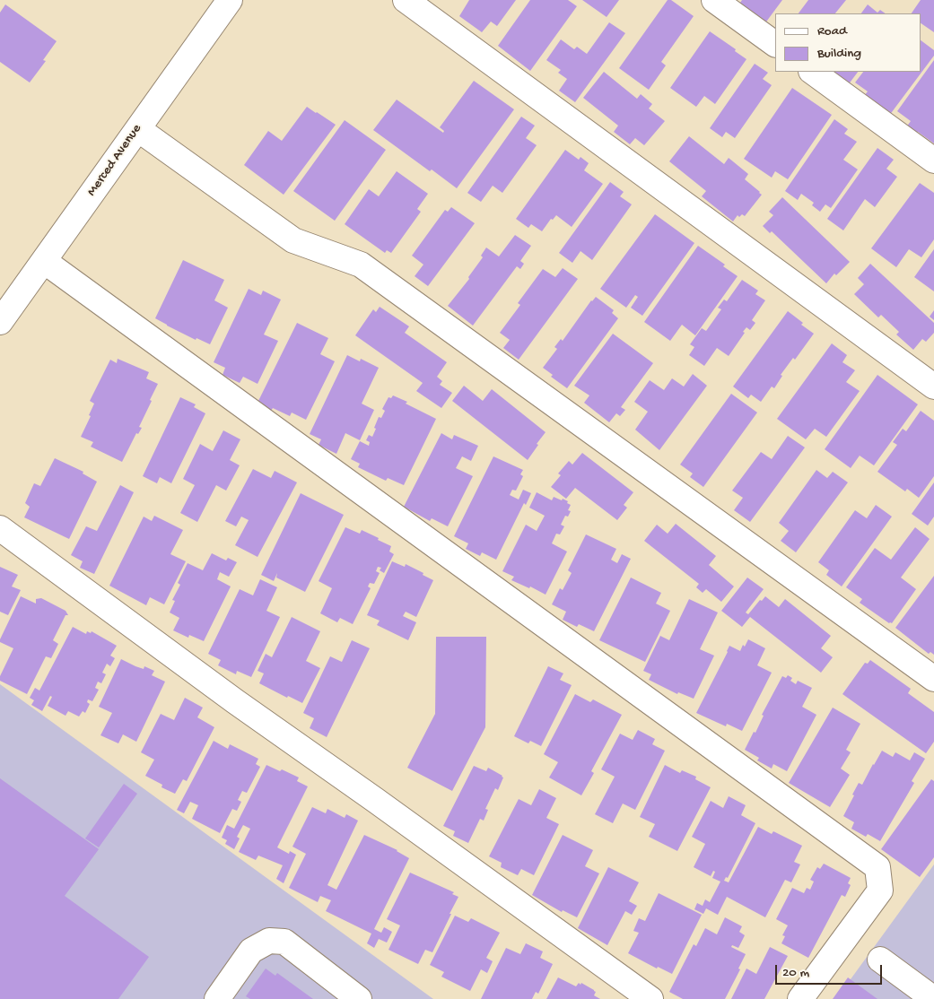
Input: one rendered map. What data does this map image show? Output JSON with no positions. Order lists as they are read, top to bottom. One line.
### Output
{"streets":{"street":["Merced Avenue"]},"legend":["Road","Building"],"scale_bar":"20 m"}
